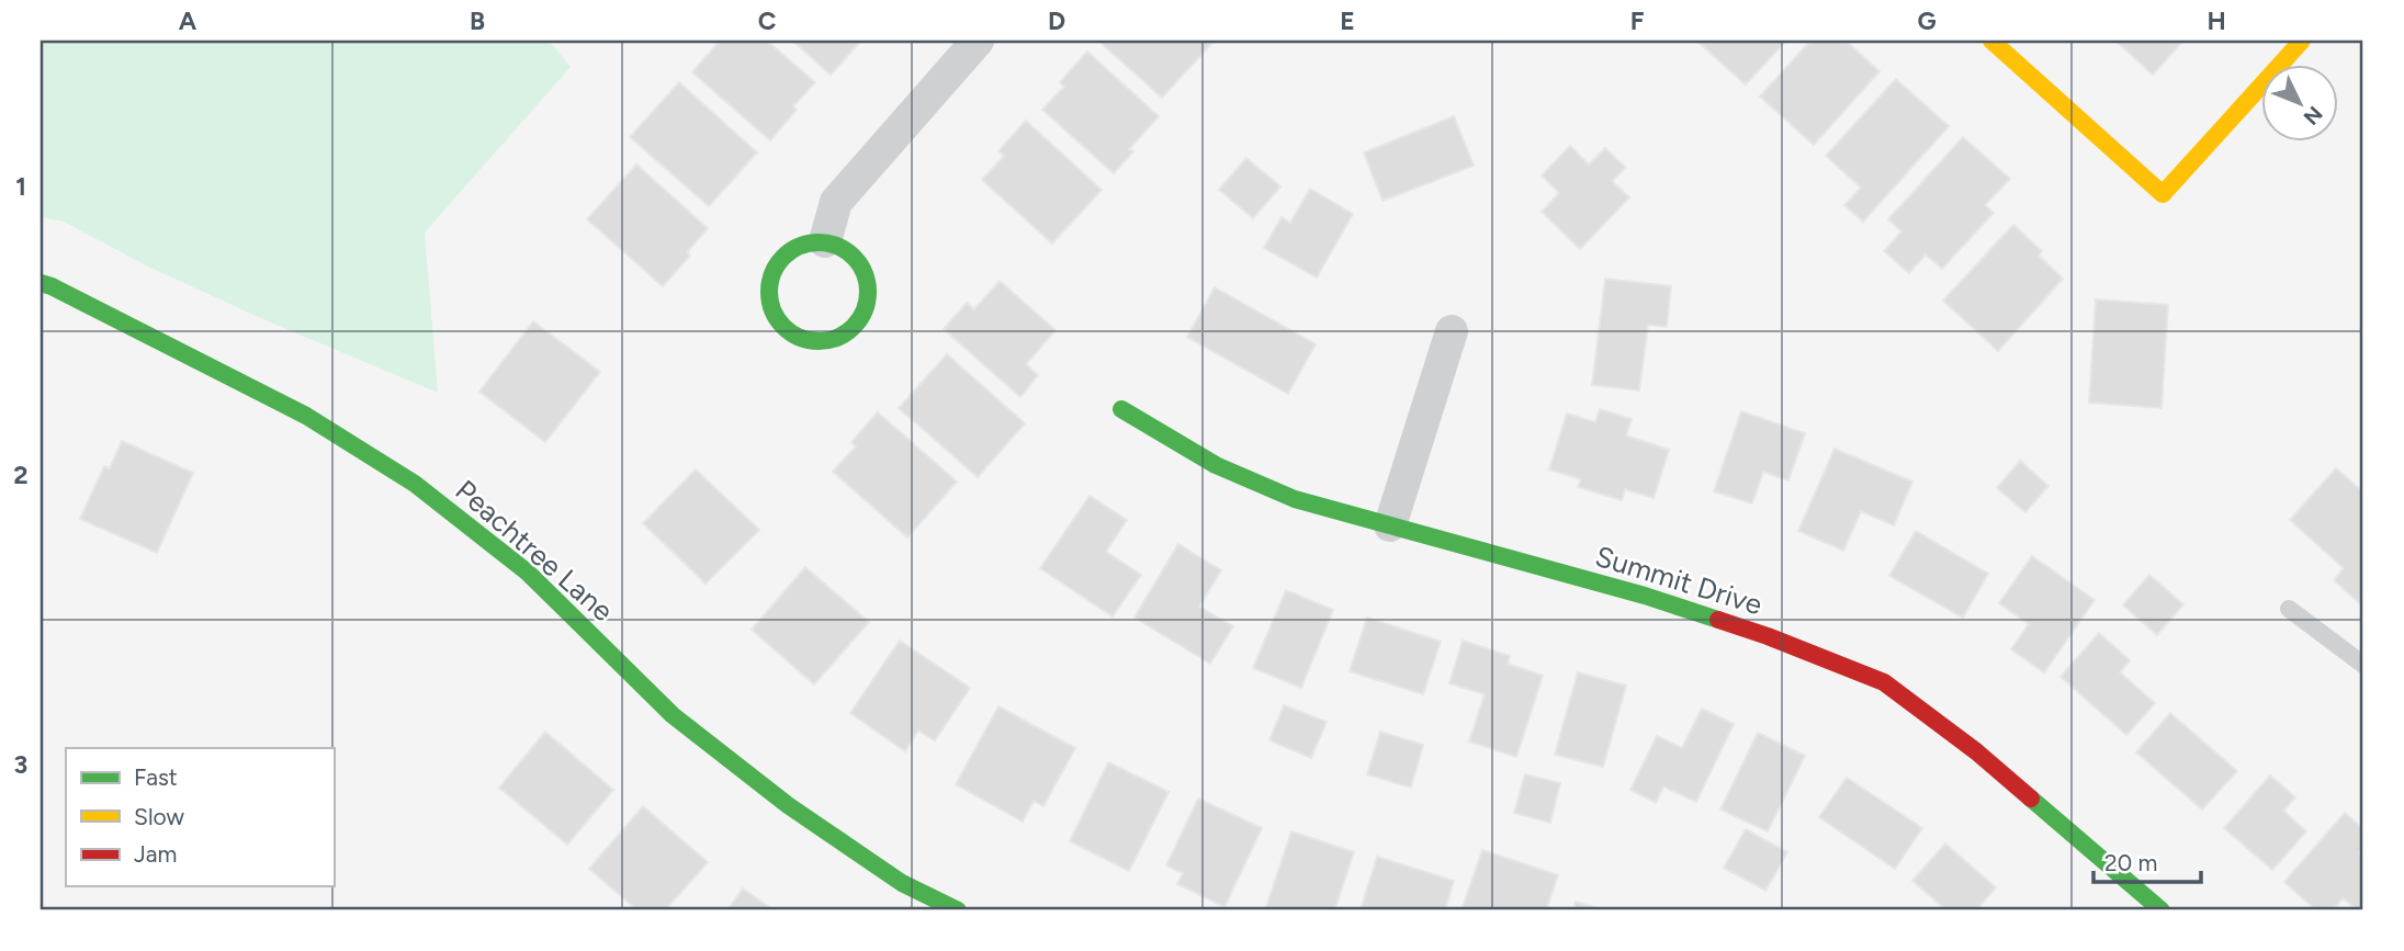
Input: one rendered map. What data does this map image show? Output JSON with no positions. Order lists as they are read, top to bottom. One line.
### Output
{"streets":{"street":["Peachtree Lane","Summit Drive"]},"legend":["Fast","Slow","Jam"],"scale_bar":"20 m","north":"bottom right","grid":{"columns":["A","B","C","D","E","F","G","H"],"rows":["1","2","3"]}}
